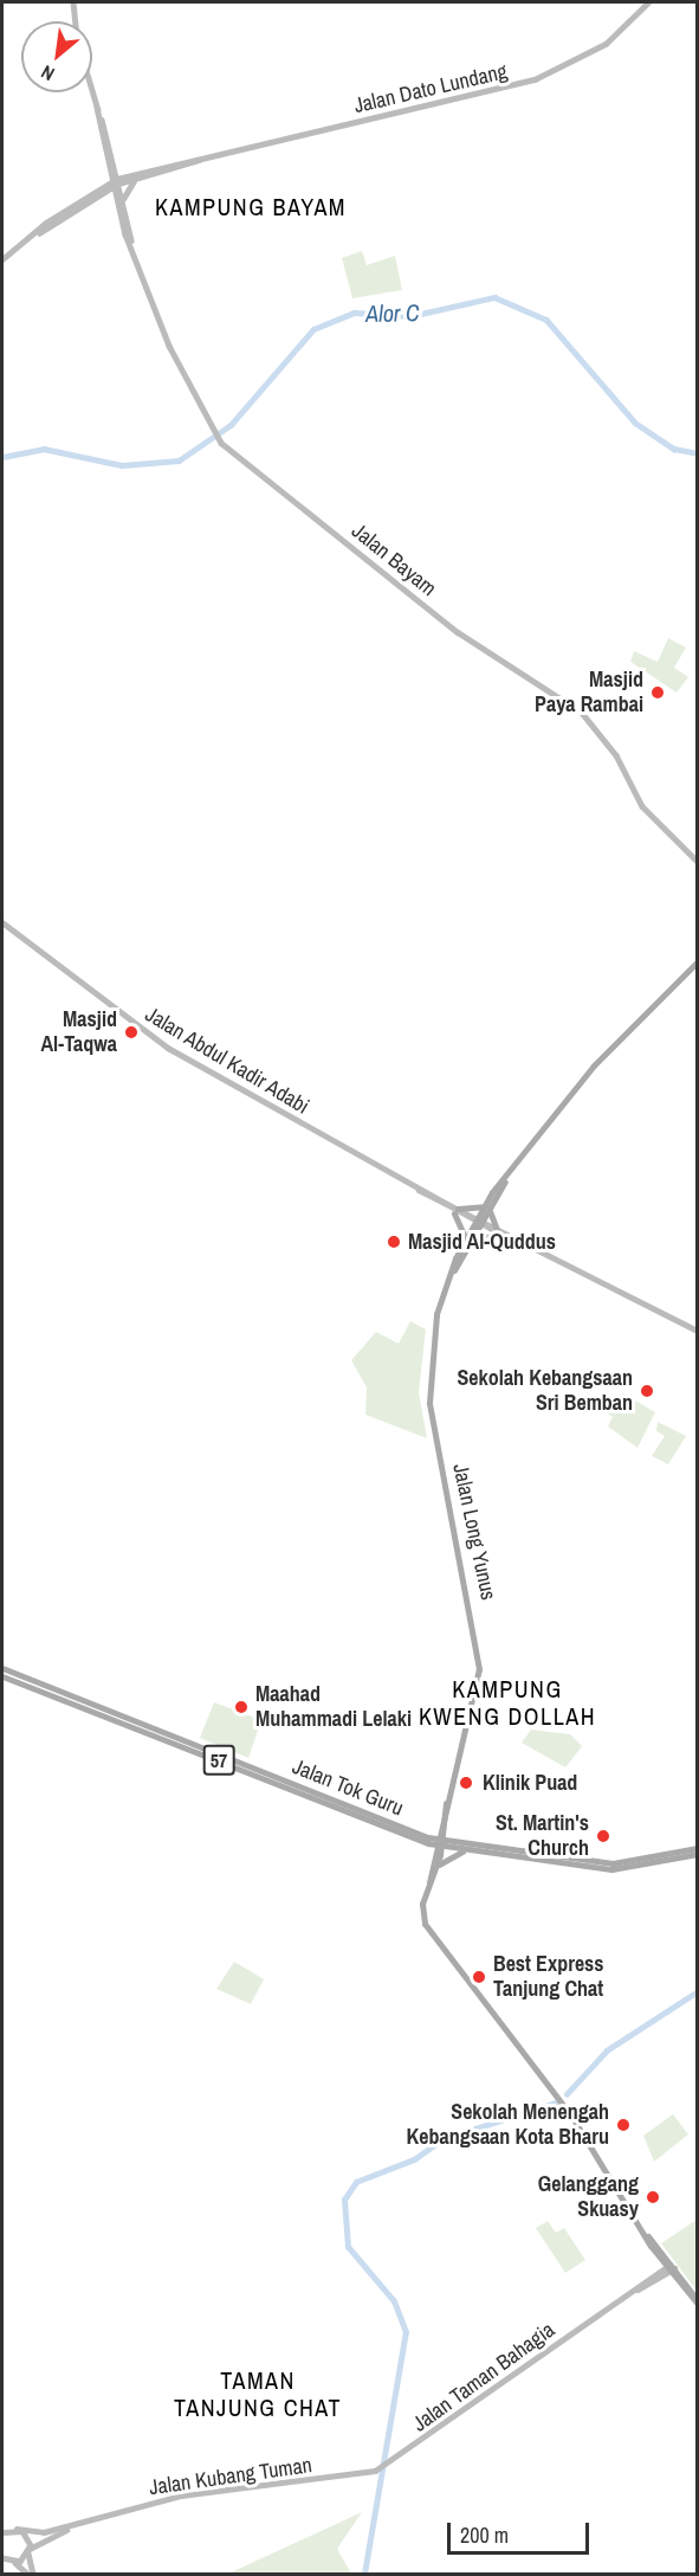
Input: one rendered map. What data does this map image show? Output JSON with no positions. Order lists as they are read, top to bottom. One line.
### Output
{"streets":{"main road":["Jalan Dato Lundang","Jalan Bayam","Jalan Abdul Kadir Adabi","Jalan Long Yunus","57","Jalan Tok Guru","Jalan Taman Bahagia","Jalan Kubang Tuman"]},"crossings":[["Jalan Dato Lundang","Jalan Bayam"],["Jalan Abdul Kadir Adabi","Jalan Long Yunus"],["Jalan Long Yunus","Jalan Tok Guru"],["Jalan Long Yunus","Jalan Taman Bahagia"],["Jalan Taman Bahagia","Jalan Kubang Tuman"]],"districts":["KAMPUNG BAYAM","KAMPUNG KWENG DOLLAH","TAMAN TANJUNG CHAT"],"water":["Alor C"],"places":["Masjid Paya Rambai","Masjid Al-Taqwa","Masjid Al-Quddus","Sekolah Kebangsaan Sri Bemban","Maahad Muhammadi Lelaki","Klinik Puad","St. Martin's Church","Best Express Tanjung Chat","Sekolah Menengah Kebangsaan Kota Bharu","Gelanggang Skuasy"],"scale_bar":"200 m","north":"bottom left"}
